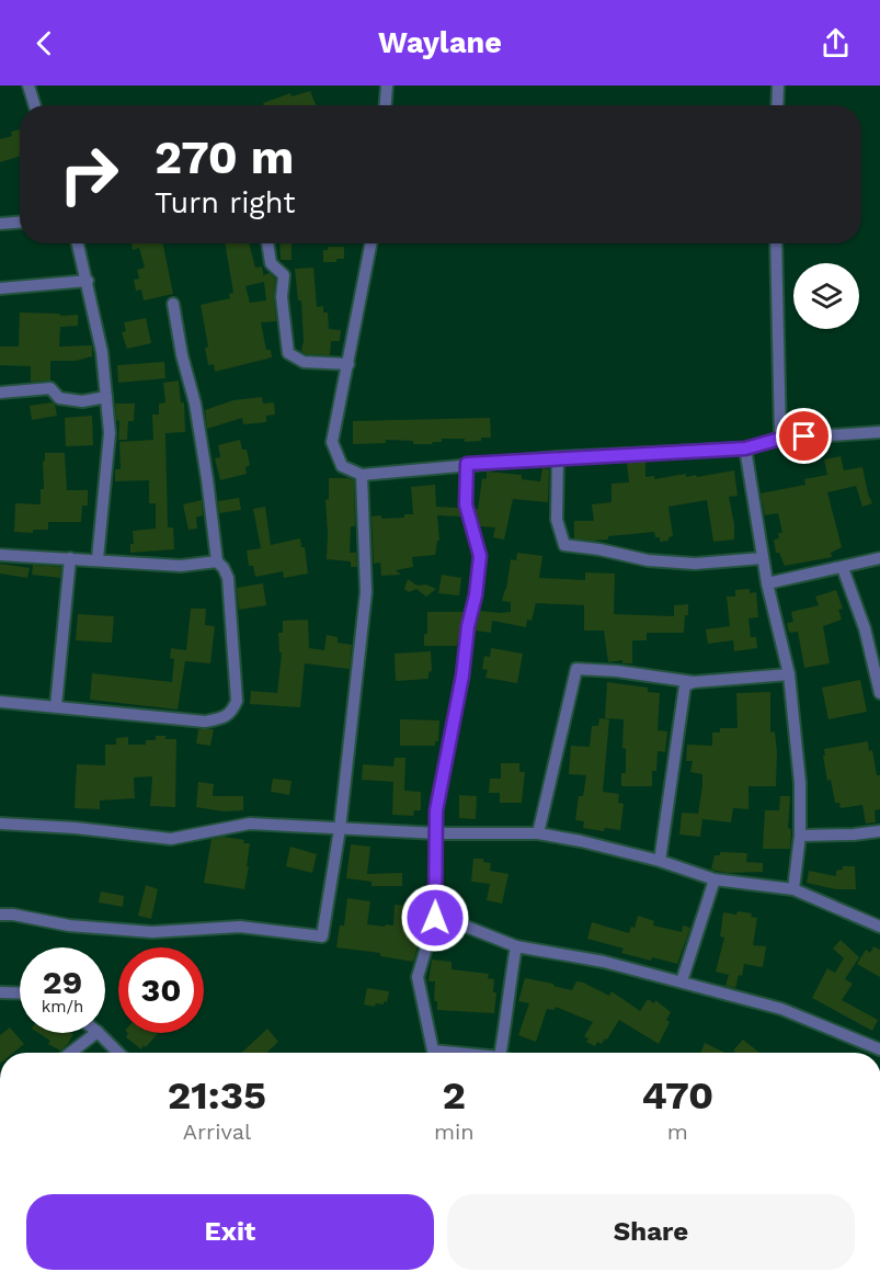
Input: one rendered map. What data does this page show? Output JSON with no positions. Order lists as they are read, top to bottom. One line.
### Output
{"page":{"header":"Waylane","turn":["270 m","Turn right"],"speed":"29 km/h","limit":"30","eta":["21:35","Arrival","2","min","470","m"],"buttons":["Exit","Share"]}}
